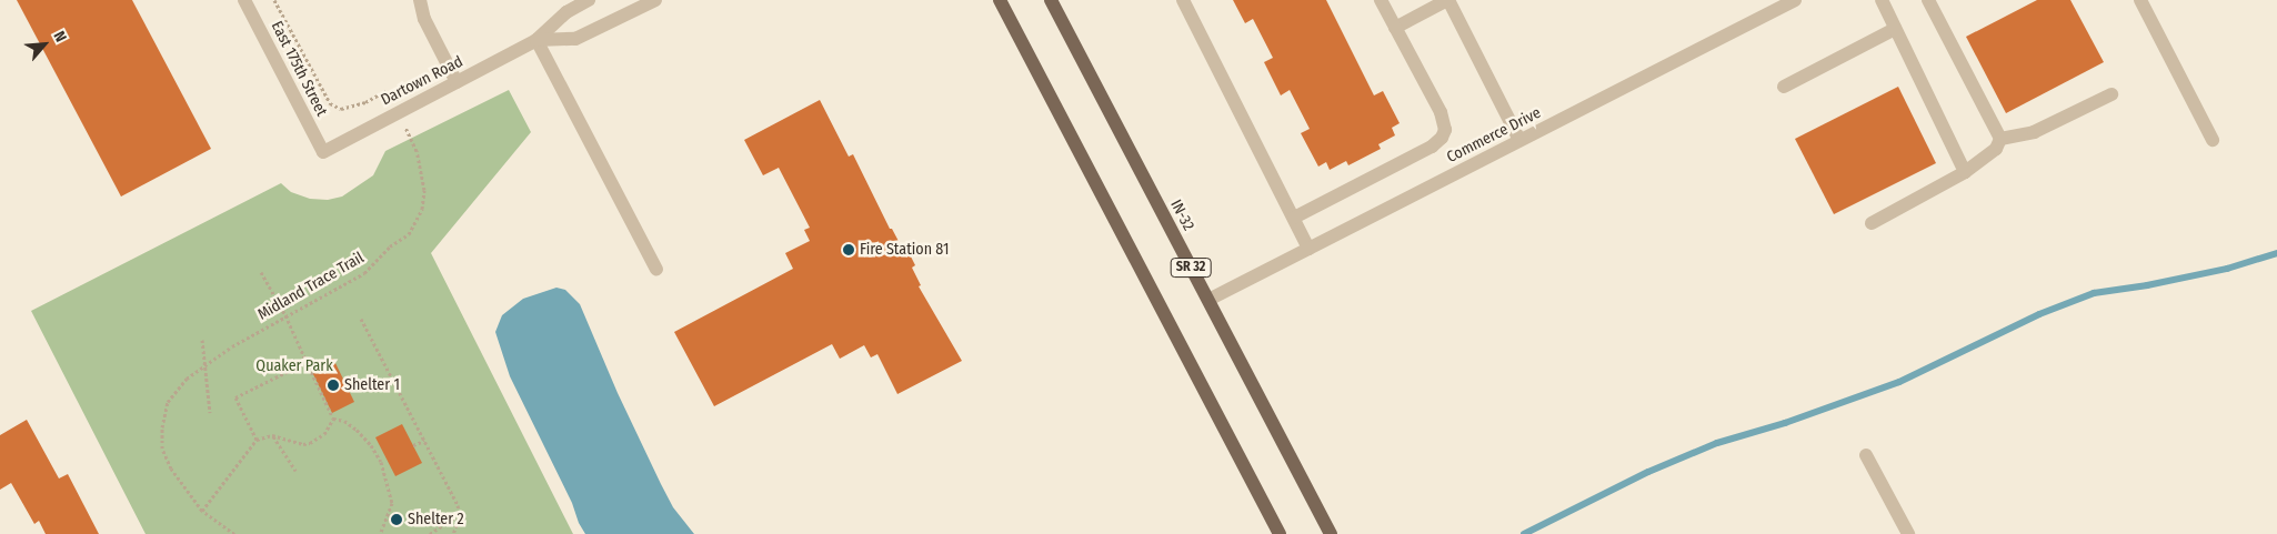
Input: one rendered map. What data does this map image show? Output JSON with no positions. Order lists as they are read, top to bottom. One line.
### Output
{"streets":{"main road":["IN-32","SR 32"],"street":["East 175th Street","Dartown Road","Commerce Drive"],"path":["Midland Trace Trail"]},"crossings":[["East 175th Street","Dartown Road"],["Dartown Road","Midland Trace Trail"],["Commerce Drive","IN-32"]],"parks":["Quaker Park"],"places":["Fire Station 81","Shelter 1","Shelter 2"],"north":"top right"}
